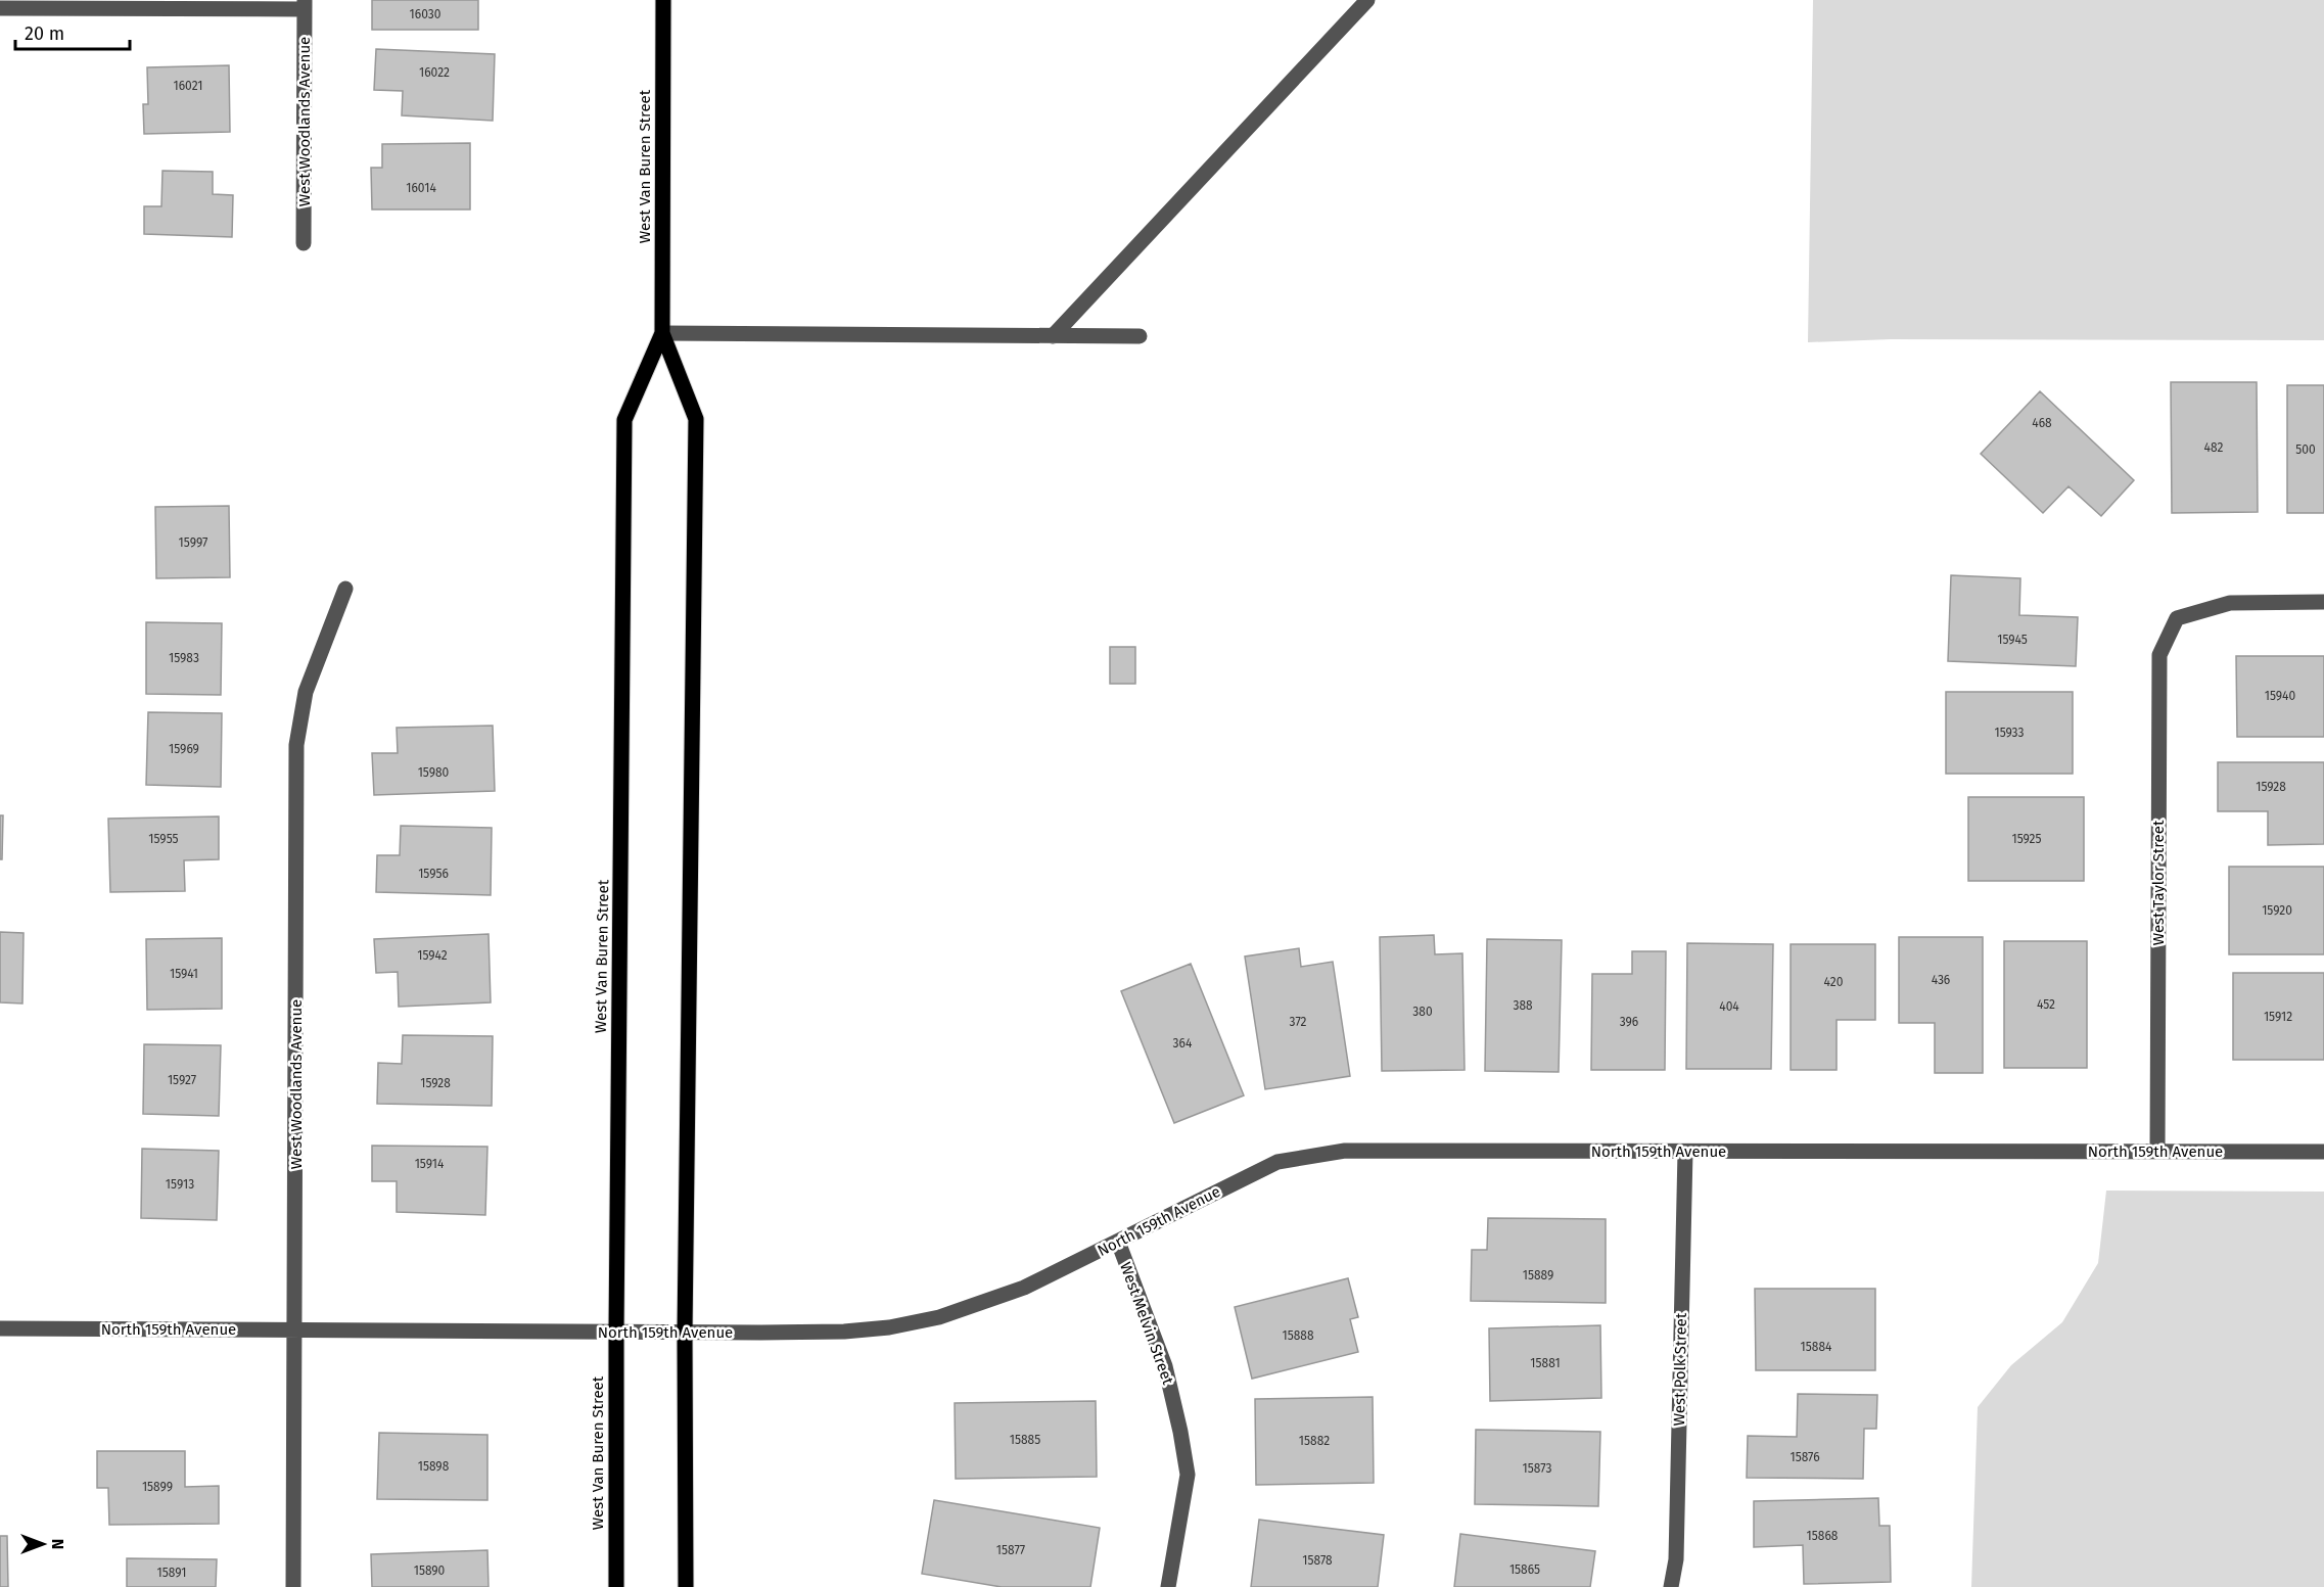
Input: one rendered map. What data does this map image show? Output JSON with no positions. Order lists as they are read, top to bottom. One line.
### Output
{"streets":{"main road":["West Van Buren Street"],"street":["West Woodlands Avenue","West Taylor Street","North 159th Avenue","West Melvin Street","West Polk Street"]},"crossings":[["West Woodlands Avenue","North 159th Avenue"],["West Van Buren Street","North 159th Avenue"],["West Taylor Street","North 159th Avenue"],["North 159th Avenue","West Melvin Street"],["North 159th Avenue","West Polk Street"]],"house_numbers":["16030","16022","16021","16014","468","482","500","15997","15945","15983","15940","15933","15969","15980","15928","15955","15925","15956","15920","15942","15941","436","420","452","388","404","380","15912","372","396","364","15927","15928","15914","15913","15889","15888","15884","15881","15885","15882","15876","15898","15873","15899","15868","15877","15878","15865","15890","15891"],"scale_bar":"20 m","north":"right"}
